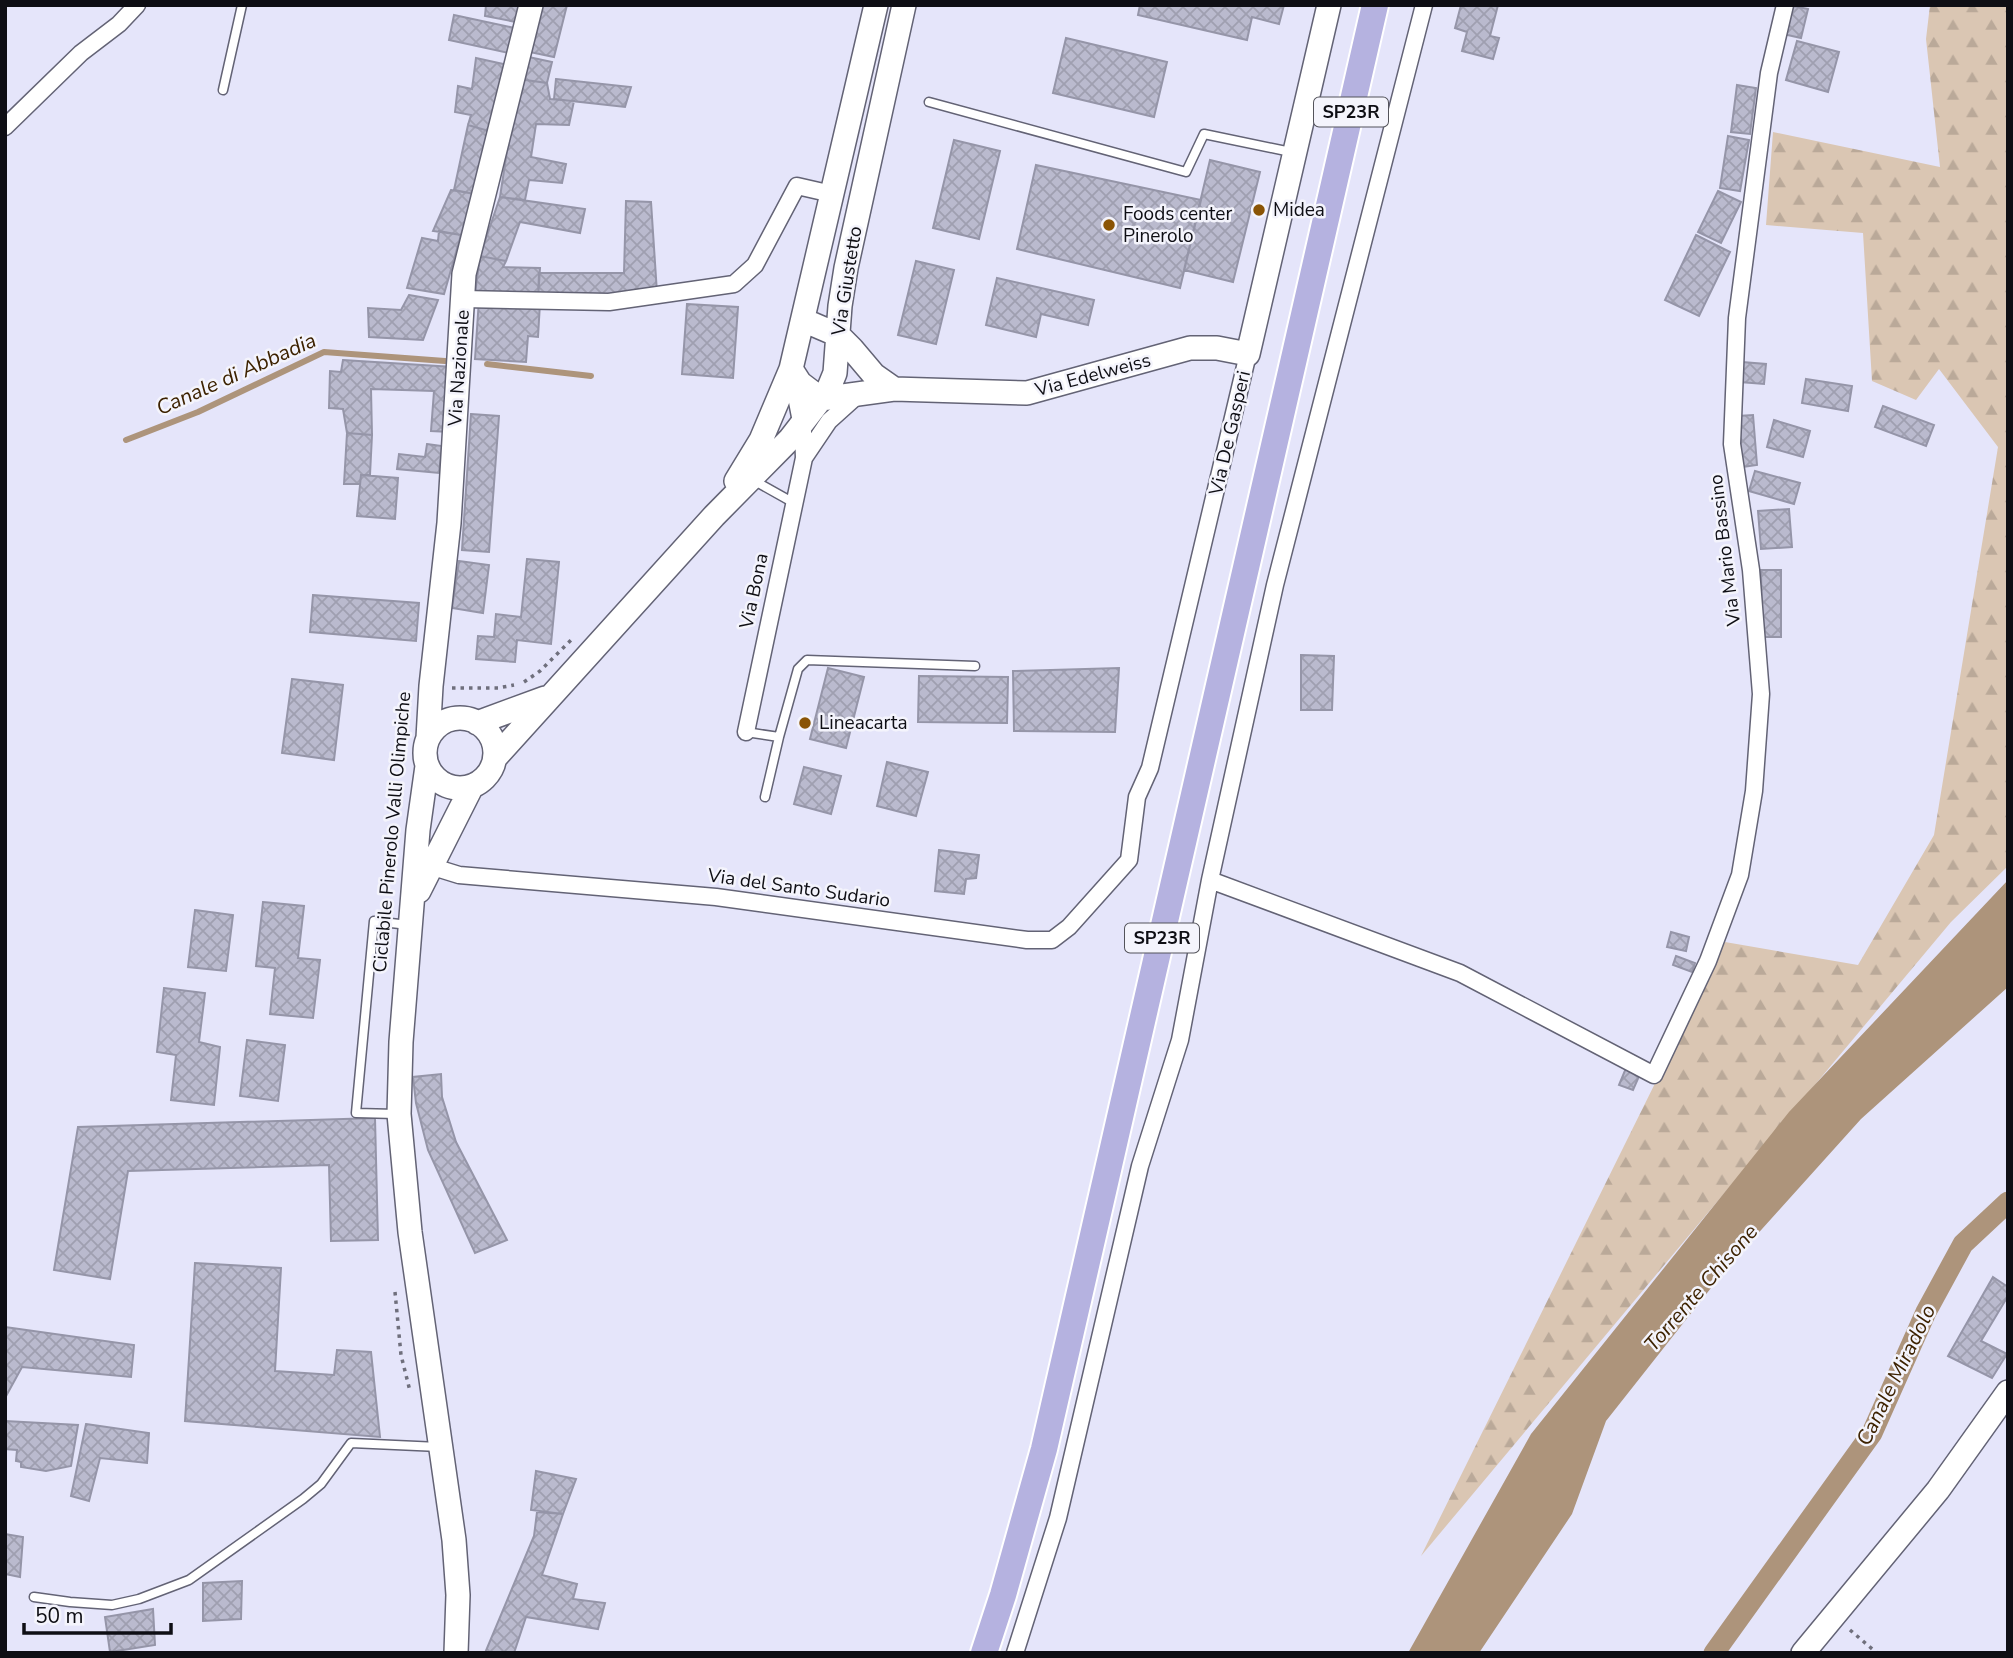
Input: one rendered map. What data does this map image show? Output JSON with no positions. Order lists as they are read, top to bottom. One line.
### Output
{"streets":{"main road":["SP23R","Via Giustetto","Via Nazionale","Via Edelweiss","Via De Gasperi"],"street":["Via Mario Bassino","Via Bona","Via del Santo Sudario"],"path":["Ciclabile Pinerolo Valli Olimpiche"]},"crossings":[["Via Giustetto","Via Nazionale"],["Via Giustetto","Via Edelweiss"],["Via Nazionale","Ciclabile Pinerolo Valli Olimpiche"],["Via Edelweiss","Via De Gasperi"],["Via De Gasperi","Via del Santo Sudario"]],"water":["Canale di Abbadia","Torrente Chisone","Canale Miradolo"],"places":["Midea","Foods center Pinerolo","Lineacarta"],"scale_bar":"50 m"}
